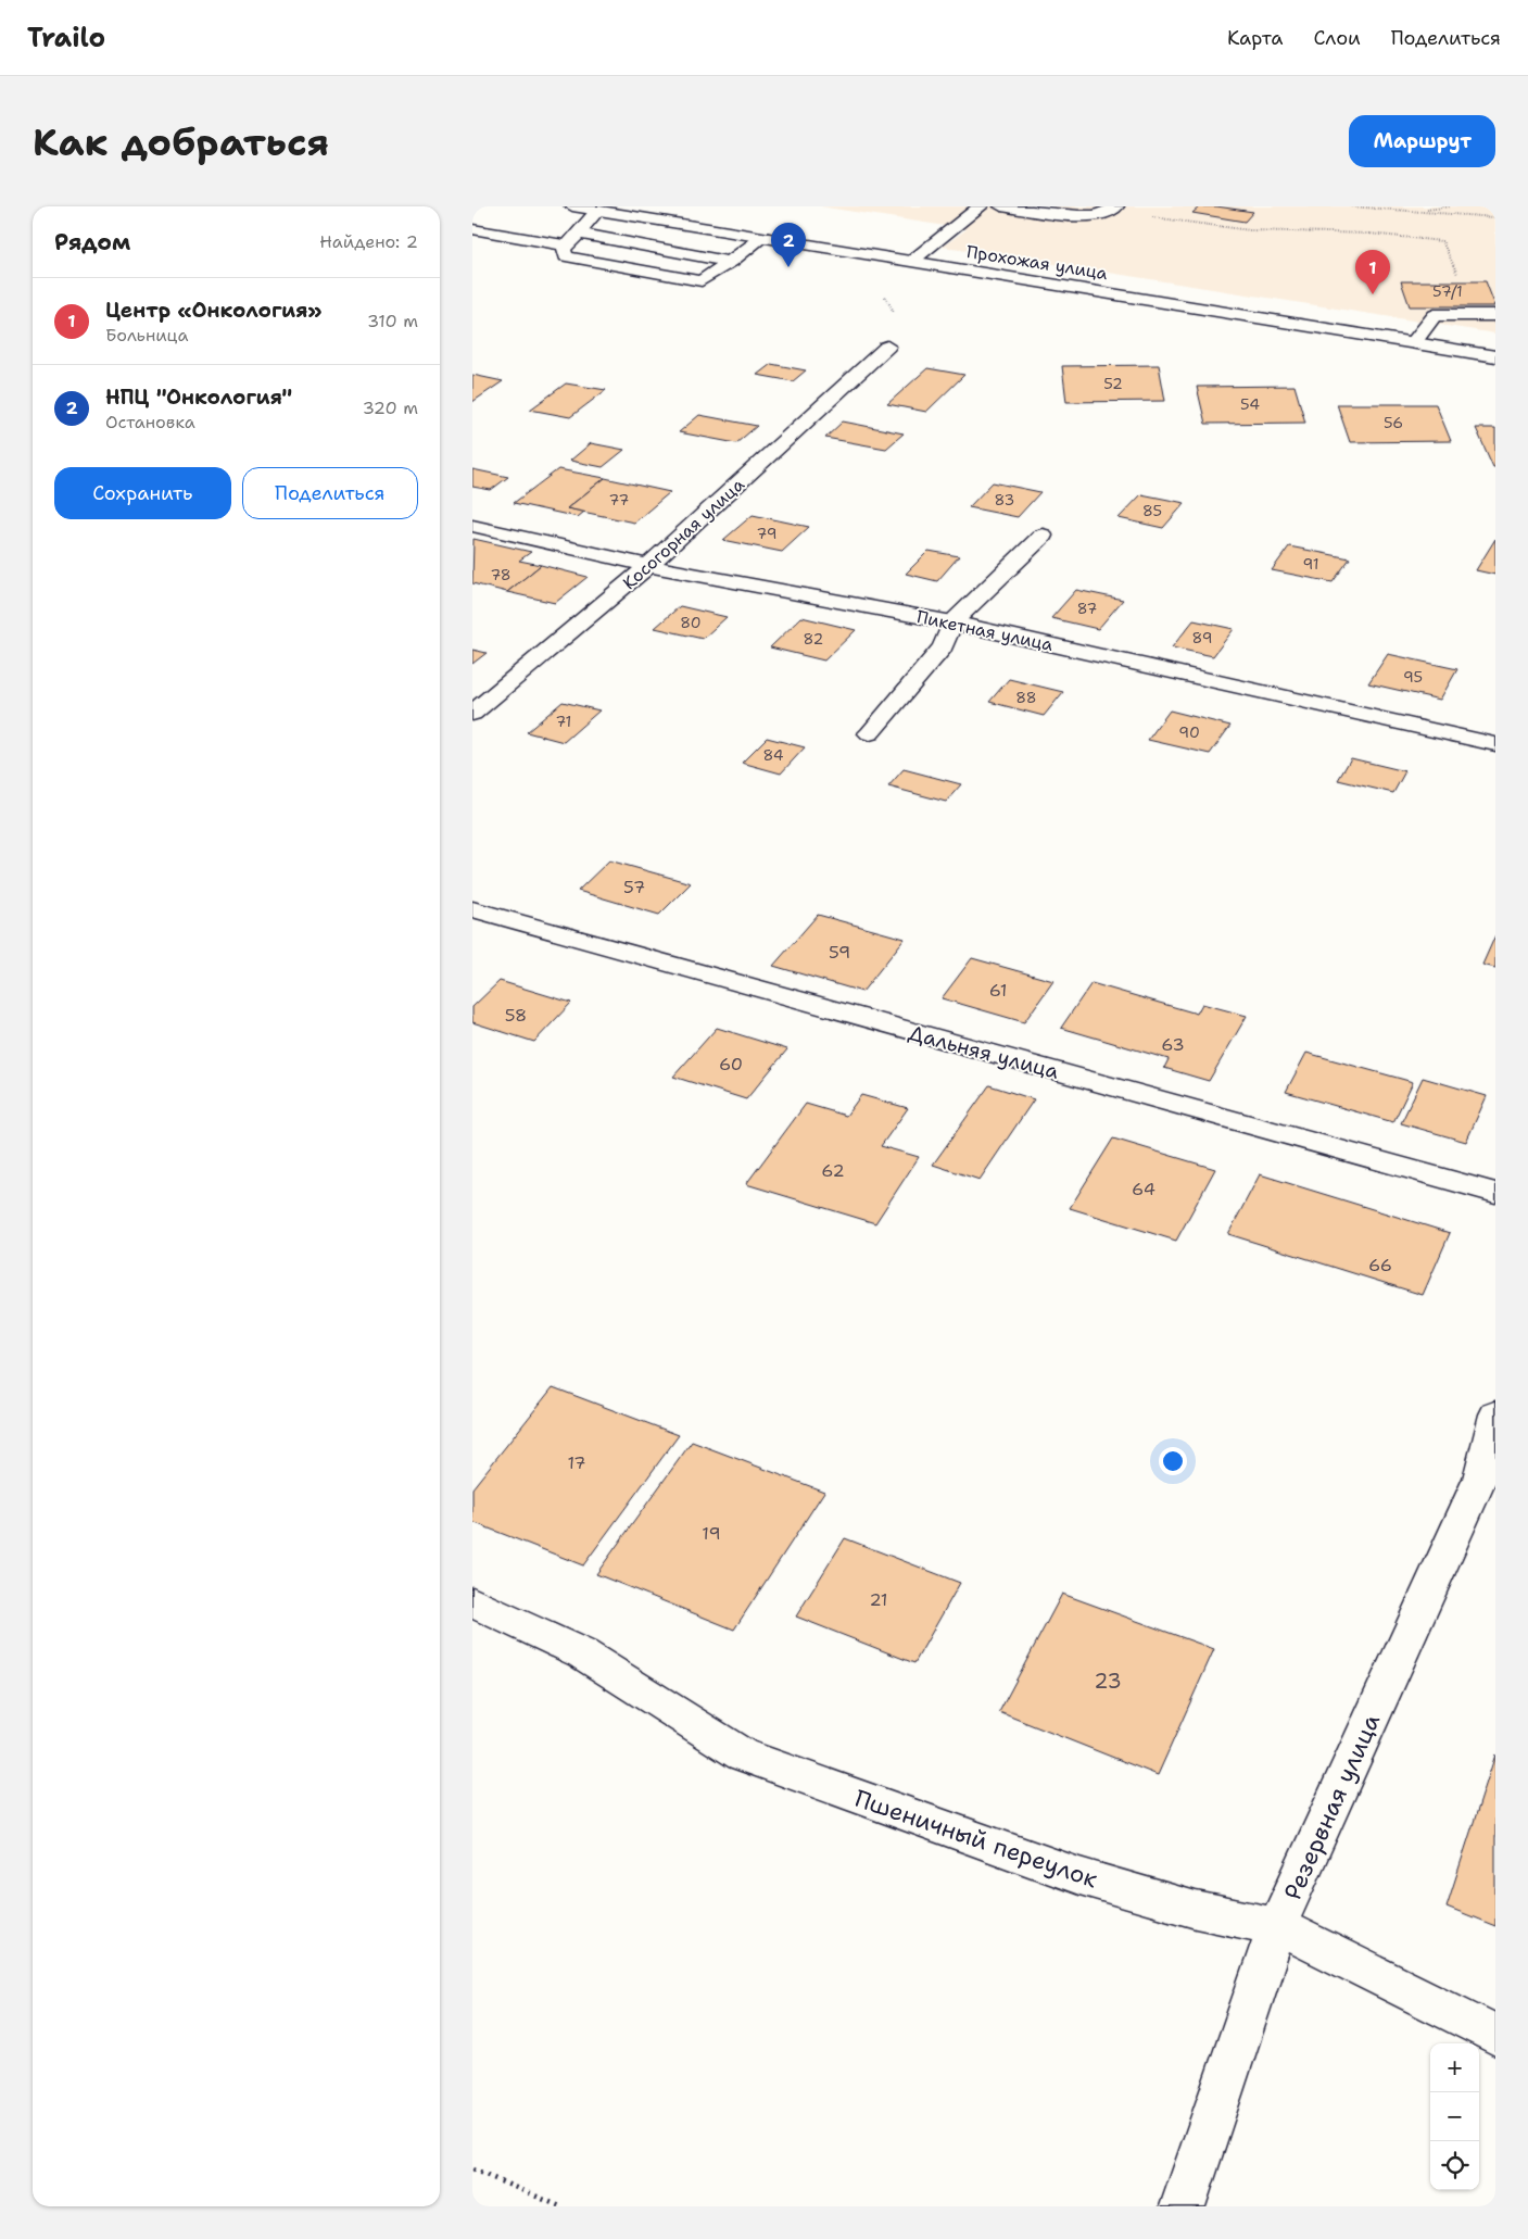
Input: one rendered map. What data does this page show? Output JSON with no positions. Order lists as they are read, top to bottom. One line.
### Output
{"streets":{"street":["Прохожая улица","Косогорная улица","Пикетная улица","Дальняя улица","Резервная улица","Пшеничный переулок"]},"crossings":[["Косогорная улица","Пикетная улица"],["Резервная улица","Пшеничный переулок"]],"house_numbers":["57/1","52","54","56","77","83","85","79","91","78","87","80","89","82","95","88","71","90","84","57","59","61","58","63","60","62","64","66","17","19","21","23"],"page":{"header":"Trailo","nav":["Карта","Слои","Поделиться"],"buttons":["Маршрут",["Сохранить","Поделиться"]],"title":"Как добраться","heading":["Рядом","Найдено: 2"],"pins":["2","1"],"list":[{"mark":"1","name":"Центр «Онкология»","note":"Больница","value":"310 m"},{"mark":"2","name":"НПЦ \"Онкология\"","note":"Остановка","value":"320 m"}],"map_buttons":["+","−"]}}
